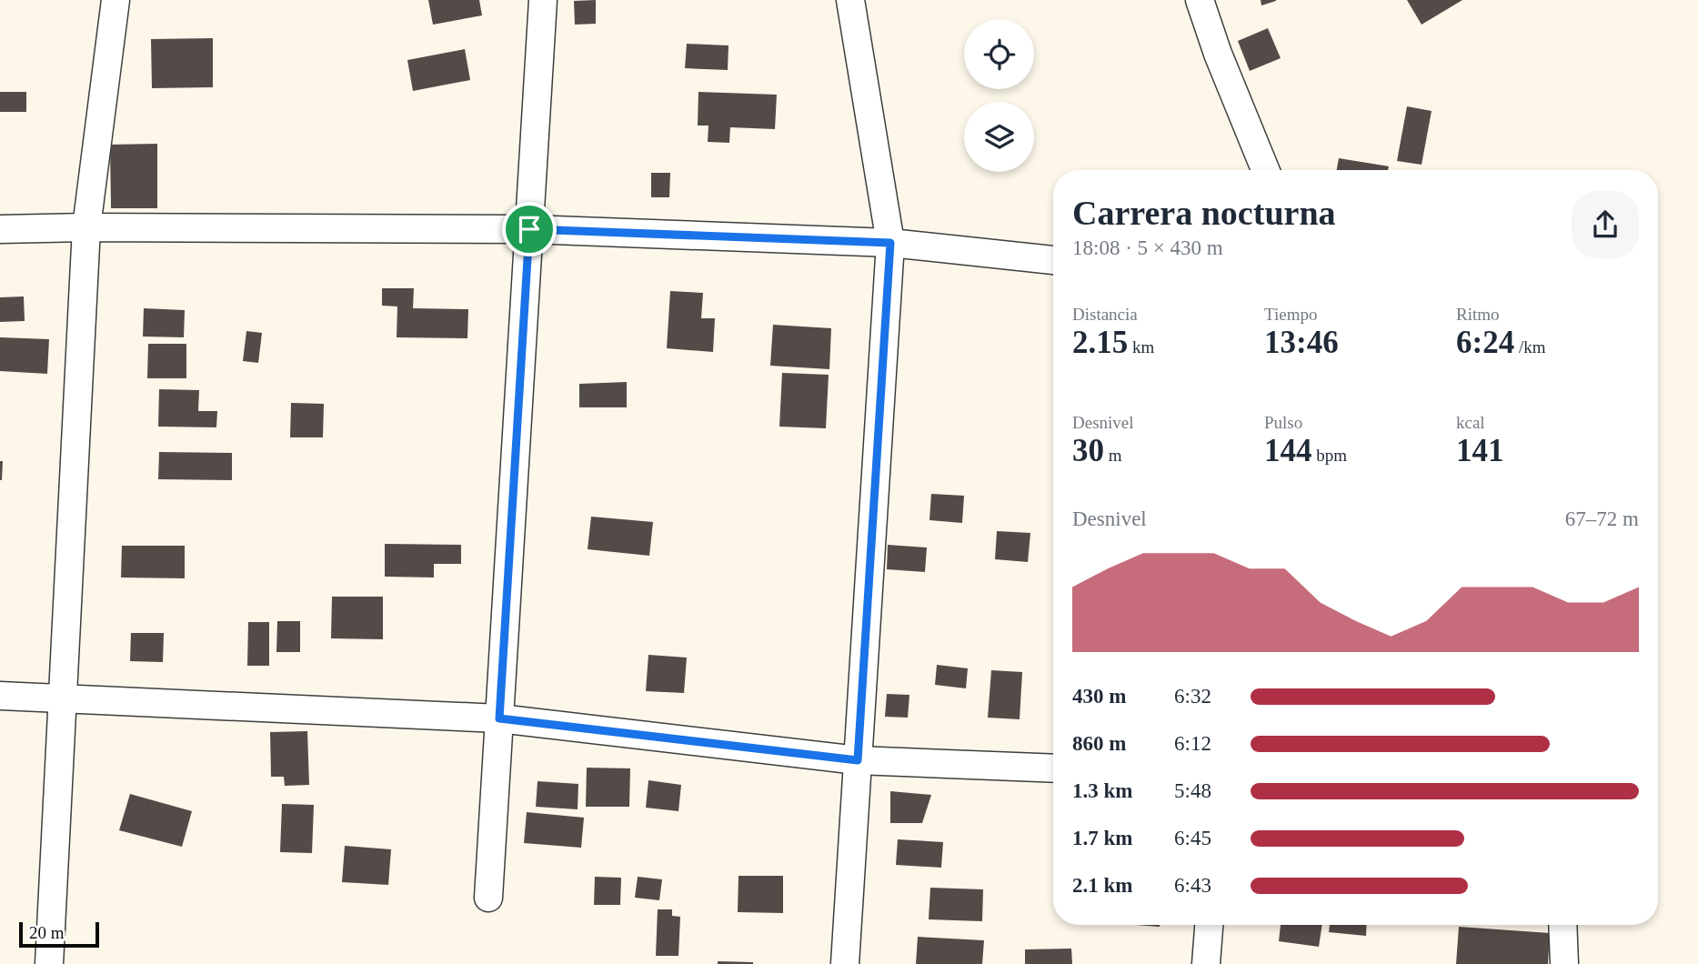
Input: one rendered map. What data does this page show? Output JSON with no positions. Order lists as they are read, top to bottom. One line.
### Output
{"scale_bar":"20 m","page":{"heading":["Carrera nocturna","18:08 · 5 × 430 m"],"stats":[["Distancia","2.15 km"],["Tiempo","13:46"],["Ritmo","6:24 /km"],["Desnivel","30 m"],["Pulso","144 bpm"],["kcal","141"]],"chart":["Desnivel","67–72 m"],"list":[{"name":"430 m","note":"6:32"},{"name":"860 m","note":"6:12"},{"name":"1.3 km","note":"5:48"},{"name":"1.7 km","note":"6:45"},{"name":"2.1 km","note":"6:43"}],"scale":"20 m"}}
